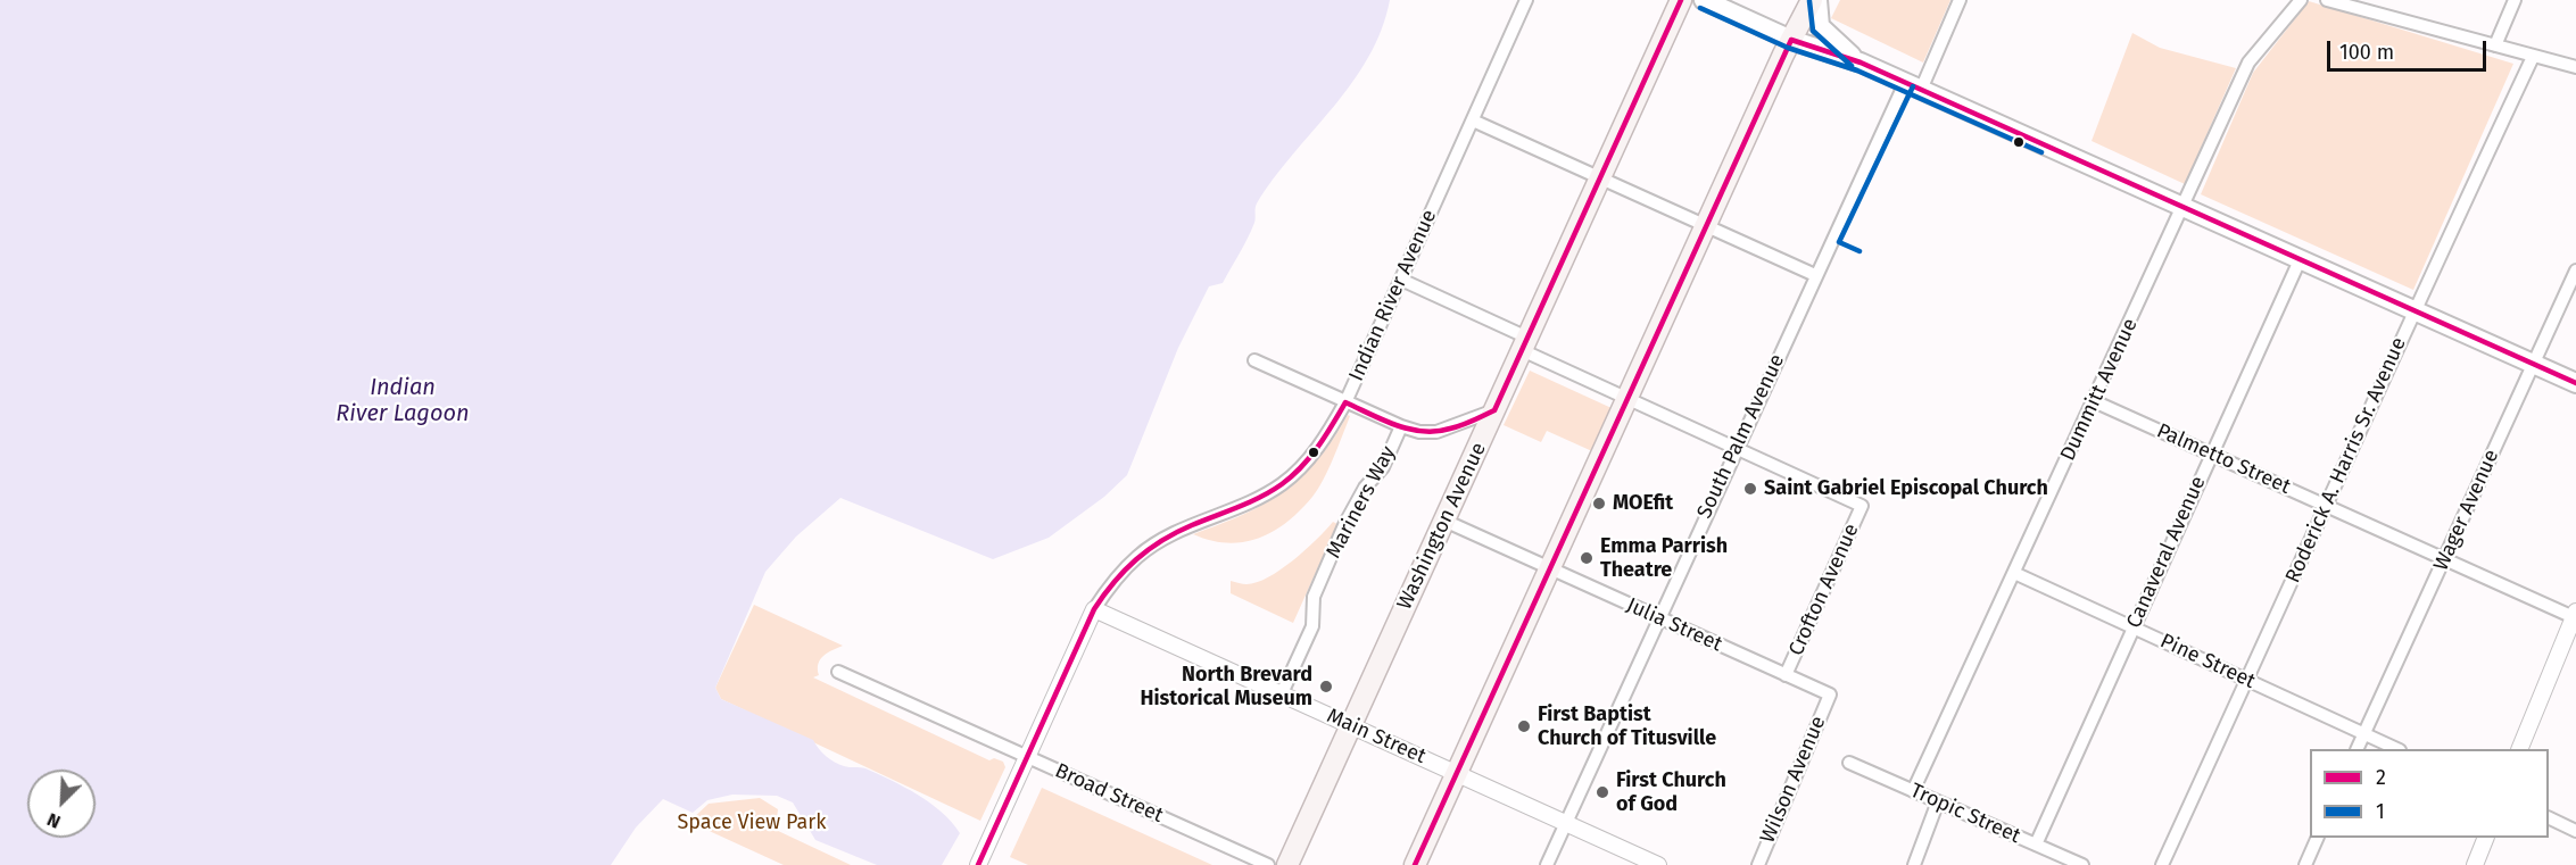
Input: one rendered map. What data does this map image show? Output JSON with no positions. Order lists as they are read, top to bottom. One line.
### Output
{"streets":{"main road":["Washington Avenue"],"street":["Indian River Avenue","Dummitt Avenue","South Palm Avenue","Palmetto Street","Roderick A. Harris Sr. Avenue","Mariners Way","Wager Avenue","Canaveral Avenue","Crofton Avenue","Julia Street","Pine Street","Main Street","Wilson Avenue","Broad Street","Tropic Street"]},"crossings":[["Indian River Avenue","Main Street"],["Indian River Avenue","Broad Street"],["Dummitt Avenue","Palmetto Street"],["Dummitt Avenue","Pine Street"],["Dummitt Avenue","Tropic Street"],["South Palm Avenue","Crofton Avenue"],["South Palm Avenue","Julia Street"],["South Palm Avenue","Main Street"],["Palmetto Street","Roderick A. Harris Sr. Avenue"],["Palmetto Street","Wager Avenue"],["Palmetto Street","Canaveral Avenue"],["Roderick A. Harris Sr. Avenue","Pine Street"],["Mariners Way","Main Street"],["Wager Avenue","Pine Street"],["Washington Avenue","Julia Street"],["Washington Avenue","Main Street"],["Canaveral Avenue","Pine Street"],["Canaveral Avenue","Tropic Street"],["Crofton Avenue","Julia Street"],["Julia Street","Wilson Avenue"]],"water":["Indian River Lagoon"],"parks":["Space View Park"],"places":["Saint Gabriel Episcopal Church","MOEfit","Emma Parrish Theatre","North Brevard Historical Museum","First Baptist Church of Titusville","First Church of God"],"lines":["transit line 2","transit line 1"],"legend":["2","1"],"scale_bar":"100 m","north":"bottom left"}
